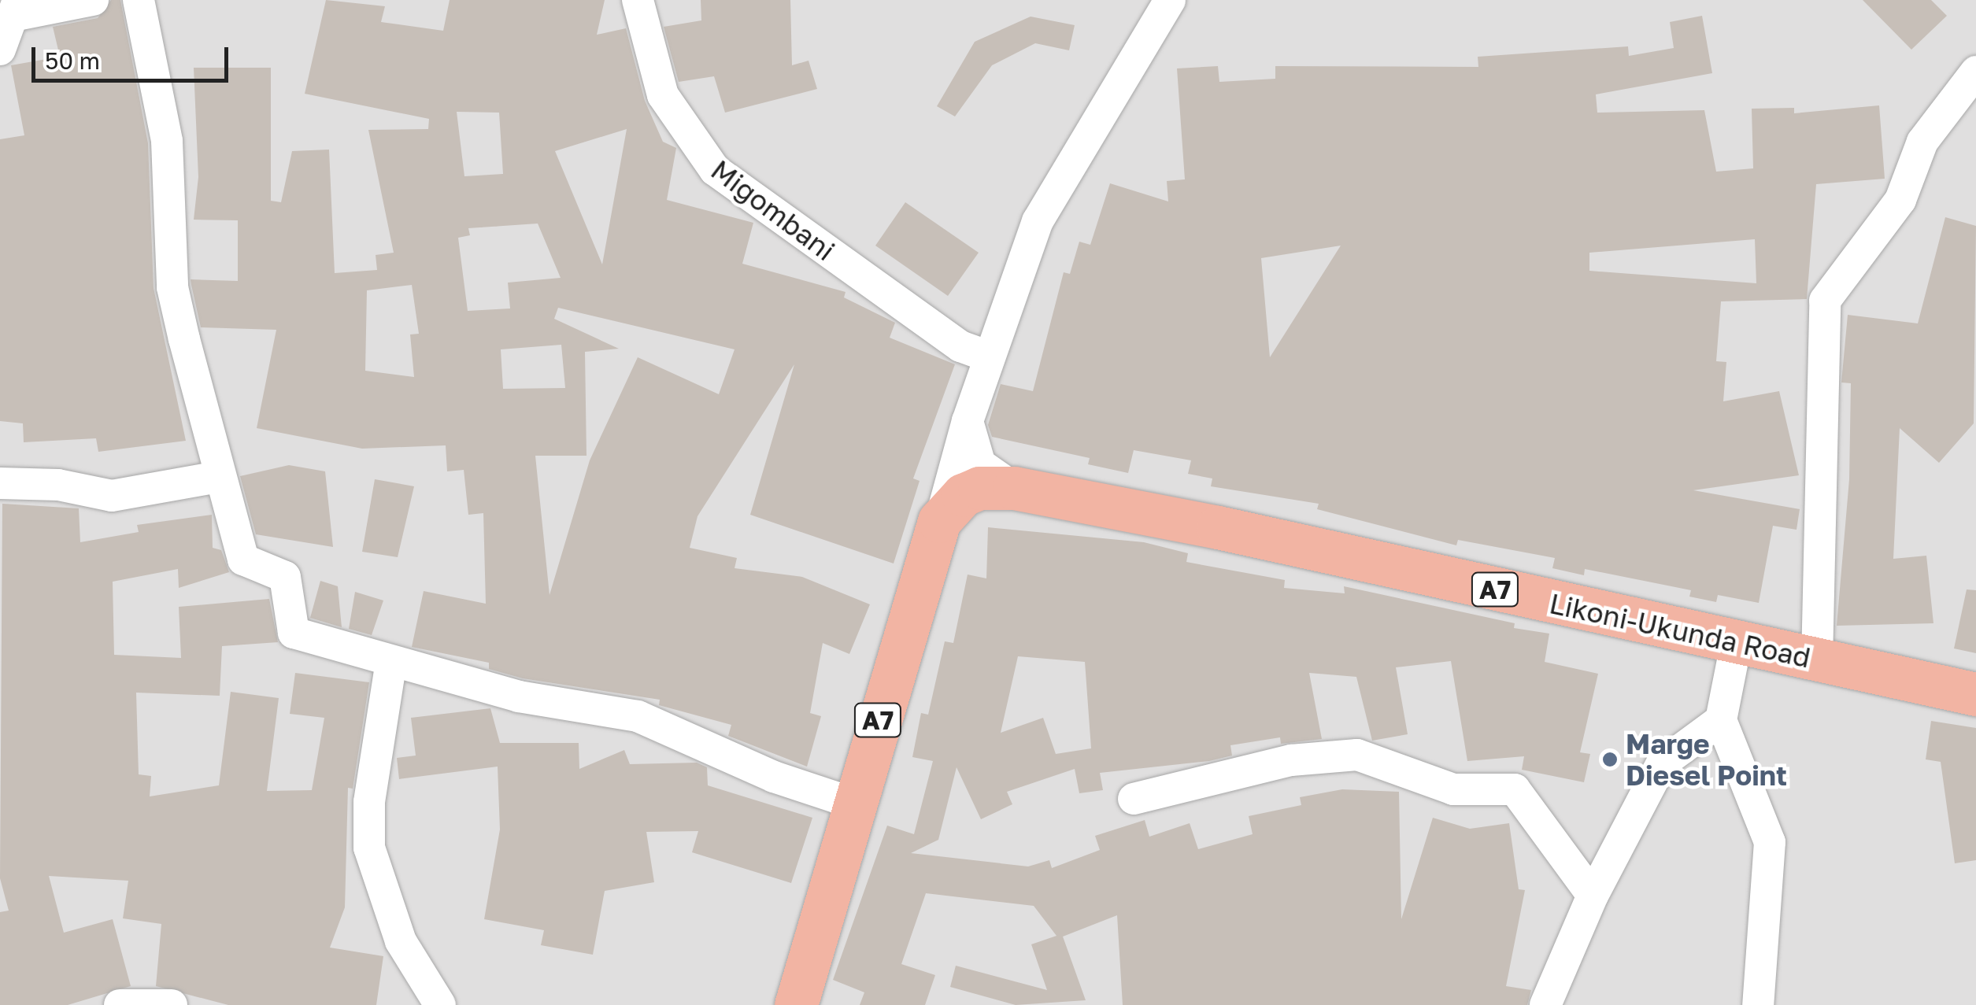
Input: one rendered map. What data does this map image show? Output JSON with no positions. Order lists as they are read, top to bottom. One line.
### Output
{"streets":{"highway":["A7","Likoni-Ukunda Road"],"street":["Migombani"]},"crossings":[["A7","Likoni-Ukunda Road"]],"places":["Marge Diesel Point"],"scale_bar":"50 m"}
